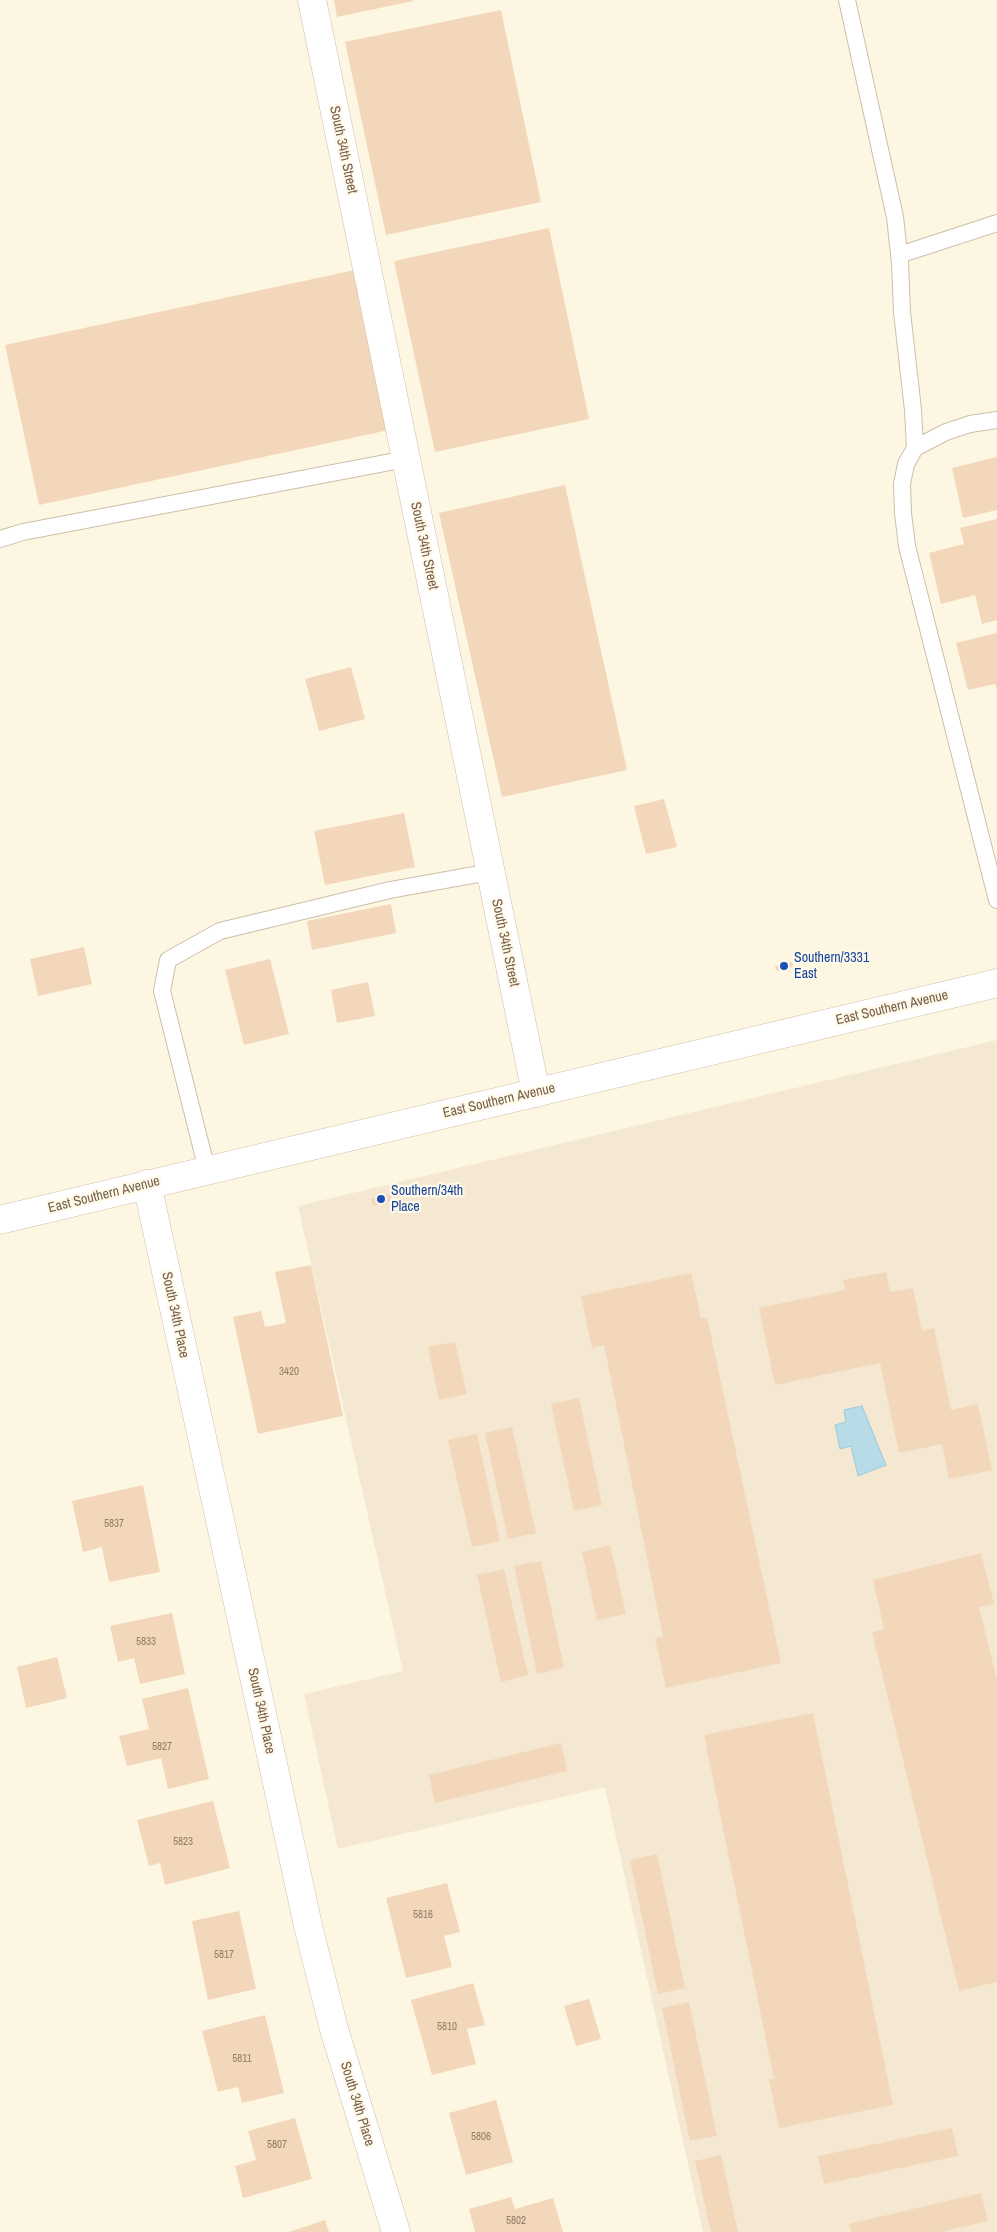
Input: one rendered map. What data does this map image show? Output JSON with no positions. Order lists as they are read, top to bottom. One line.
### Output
{"streets":{"street":["South 34th Street","East Southern Avenue","South 34th Place"]},"crossings":[["South 34th Street","East Southern Avenue"],["East Southern Avenue","South 34th Place"]],"places":["Southern/3331 East","Southern/34th Place"],"house_numbers":["3420","5837","5833","5827","5823","5816","5817","5810","5811","5806","5807","5802"]}
